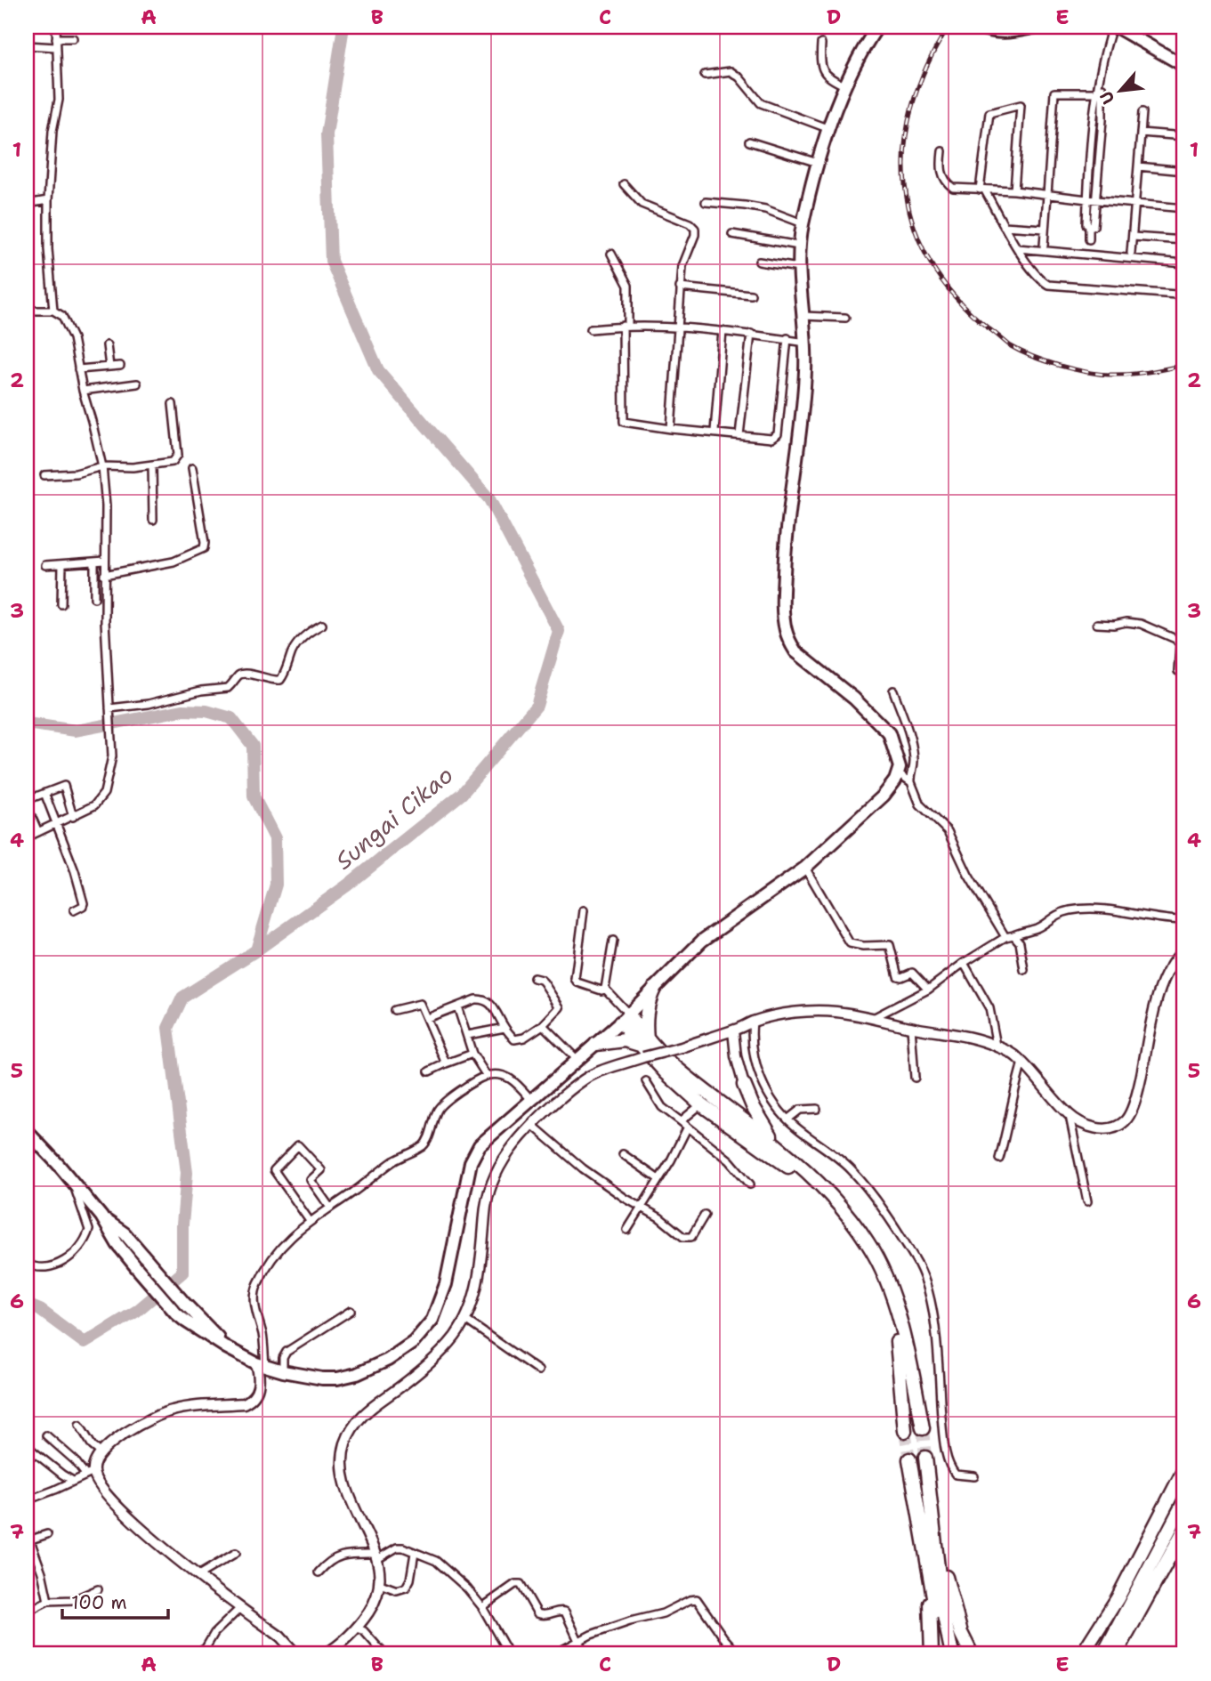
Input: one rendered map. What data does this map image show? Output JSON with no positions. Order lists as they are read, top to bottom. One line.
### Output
{"water":["Sungai Cikao"],"scale_bar":"100 m","north":"bottom left","grid":{"columns":["A","B","C","D","E"],"rows":["1","2","3","4","5","6","7"]}}
